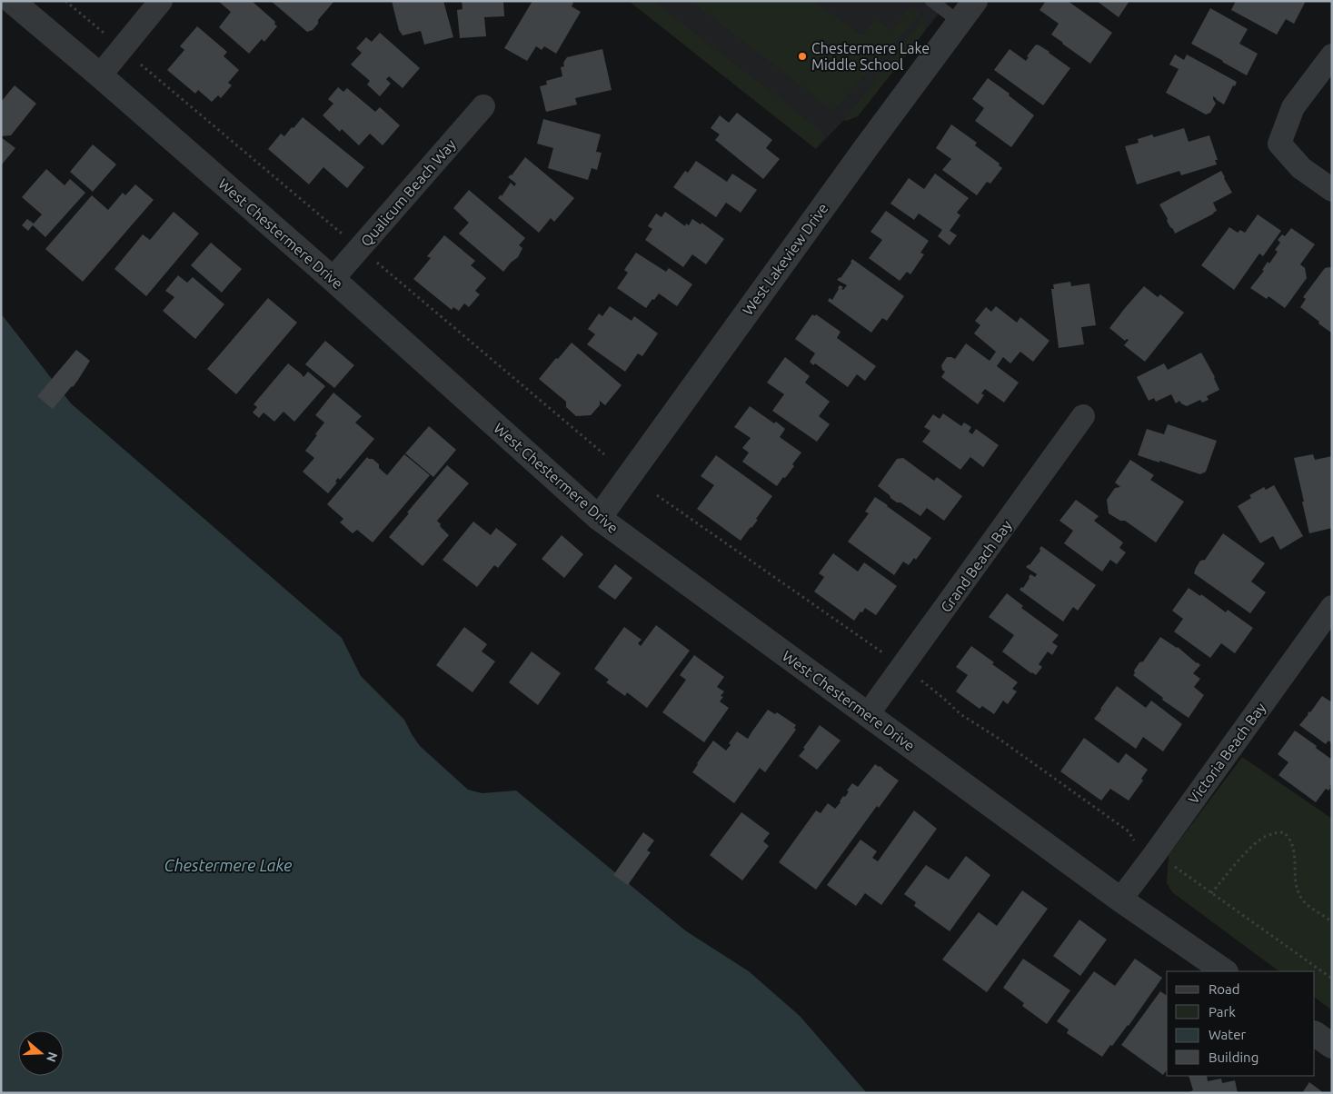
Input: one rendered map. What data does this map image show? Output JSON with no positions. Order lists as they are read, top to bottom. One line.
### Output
{"streets":{"street":["Qualicum Beach Way","West Chestermere Drive","West Lakeview Drive","Grand Beach Bay","Victoria Beach Bay"]},"crossings":[["Qualicum Beach Way","West Chestermere Drive"],["West Chestermere Drive","West Lakeview Drive"],["West Chestermere Drive","Grand Beach Bay"],["West Chestermere Drive","Victoria Beach Bay"]],"water":["Chestermere Lake"],"places":["Chestermere Lake Middle School"],"legend":["Road","Park","Water","Building"],"north":"right"}
